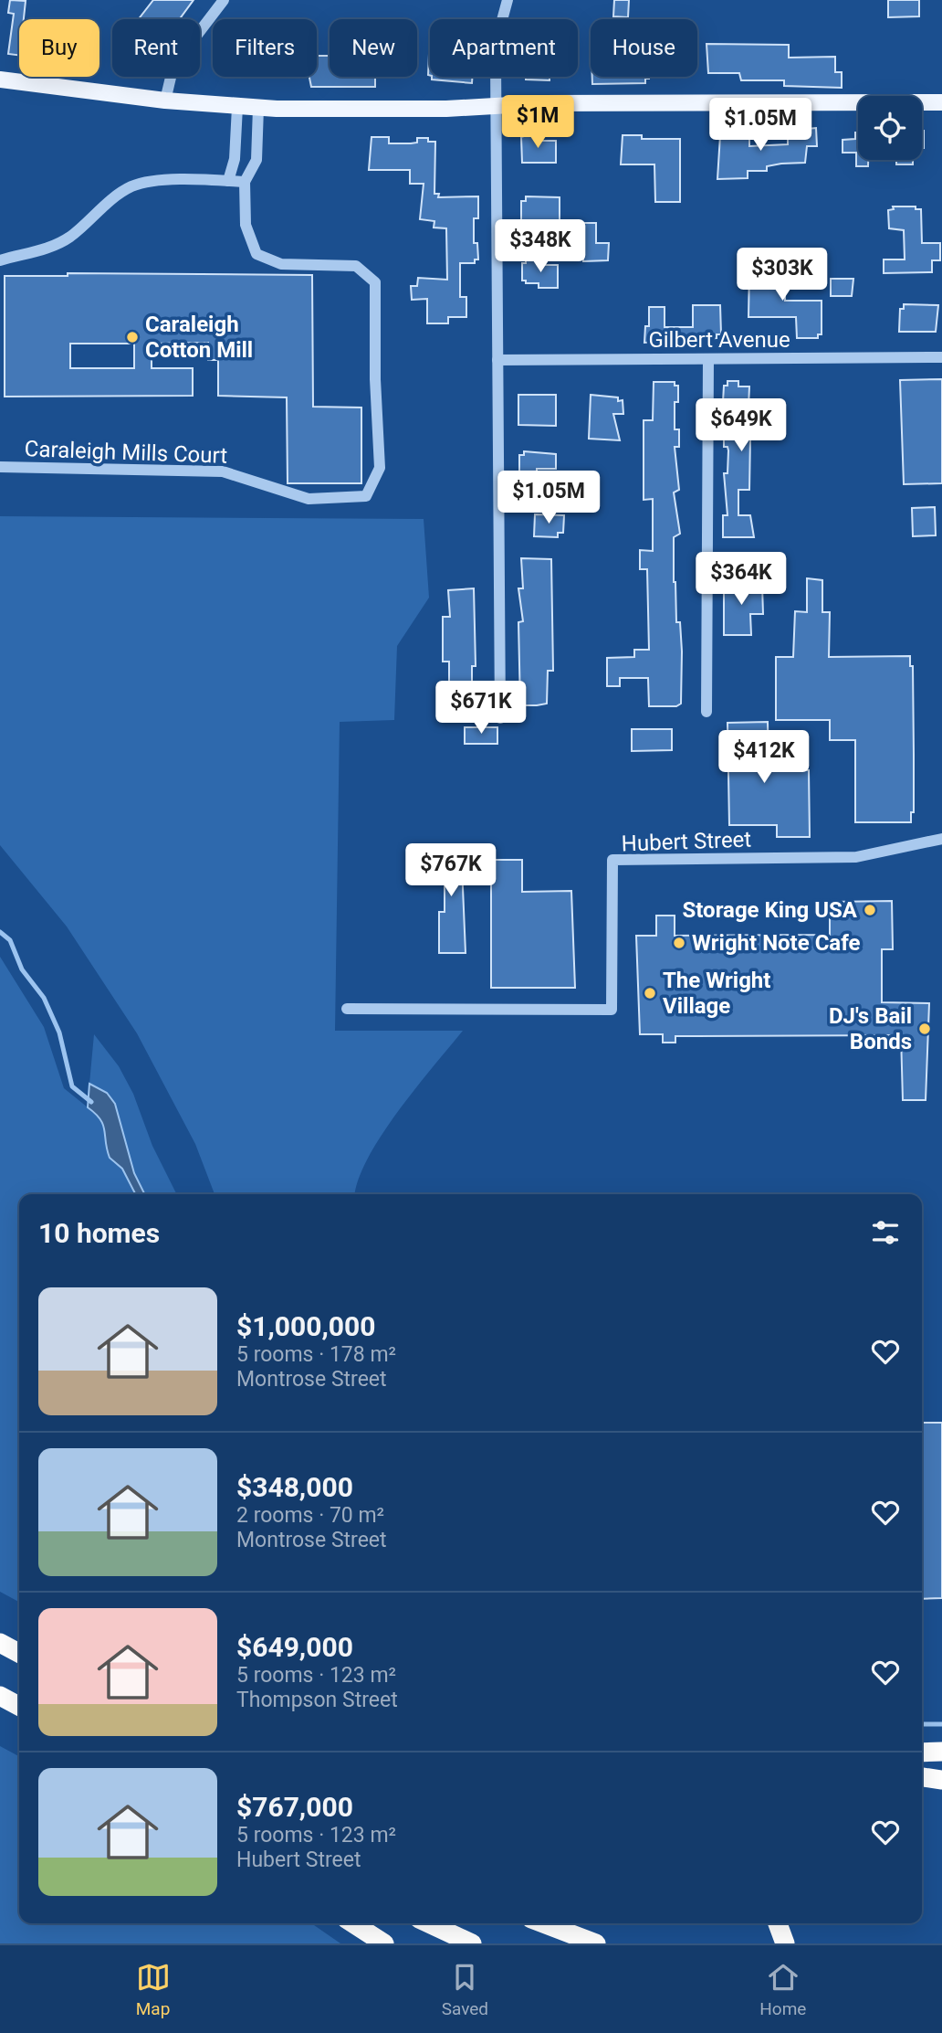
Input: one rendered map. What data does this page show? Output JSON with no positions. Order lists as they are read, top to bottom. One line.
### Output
{"streets":{"street":["Gilbert Avenue","Caraleigh Mills Court","Hubert Street"]},"places":["Caraleigh Cotton Mill","Storage King USA","Wright Note Cafe","The Wright Village","DJ's Bail Bonds"],"page":{"chip":["Buy","Rent","Filters","New","Apartment","House"],"price":["$1M","$1.05M","$348K","$303K","$649K","$1.05M","$364K","$671K","$412K","$767K"],"heading":"10 homes","list":[{"name":"$1,000,000","note":"5 rooms · 178 m² · Montrose Street"},{"name":"$348,000","note":"2 rooms · 70 m² · Montrose Street"},{"name":"$649,000","note":"5 rooms · 123 m² · Thompson Street"},{"name":"$767,000","note":"5 rooms · 123 m² · Hubert Street"}],"tabs":["Map","Saved","Home"]}}
